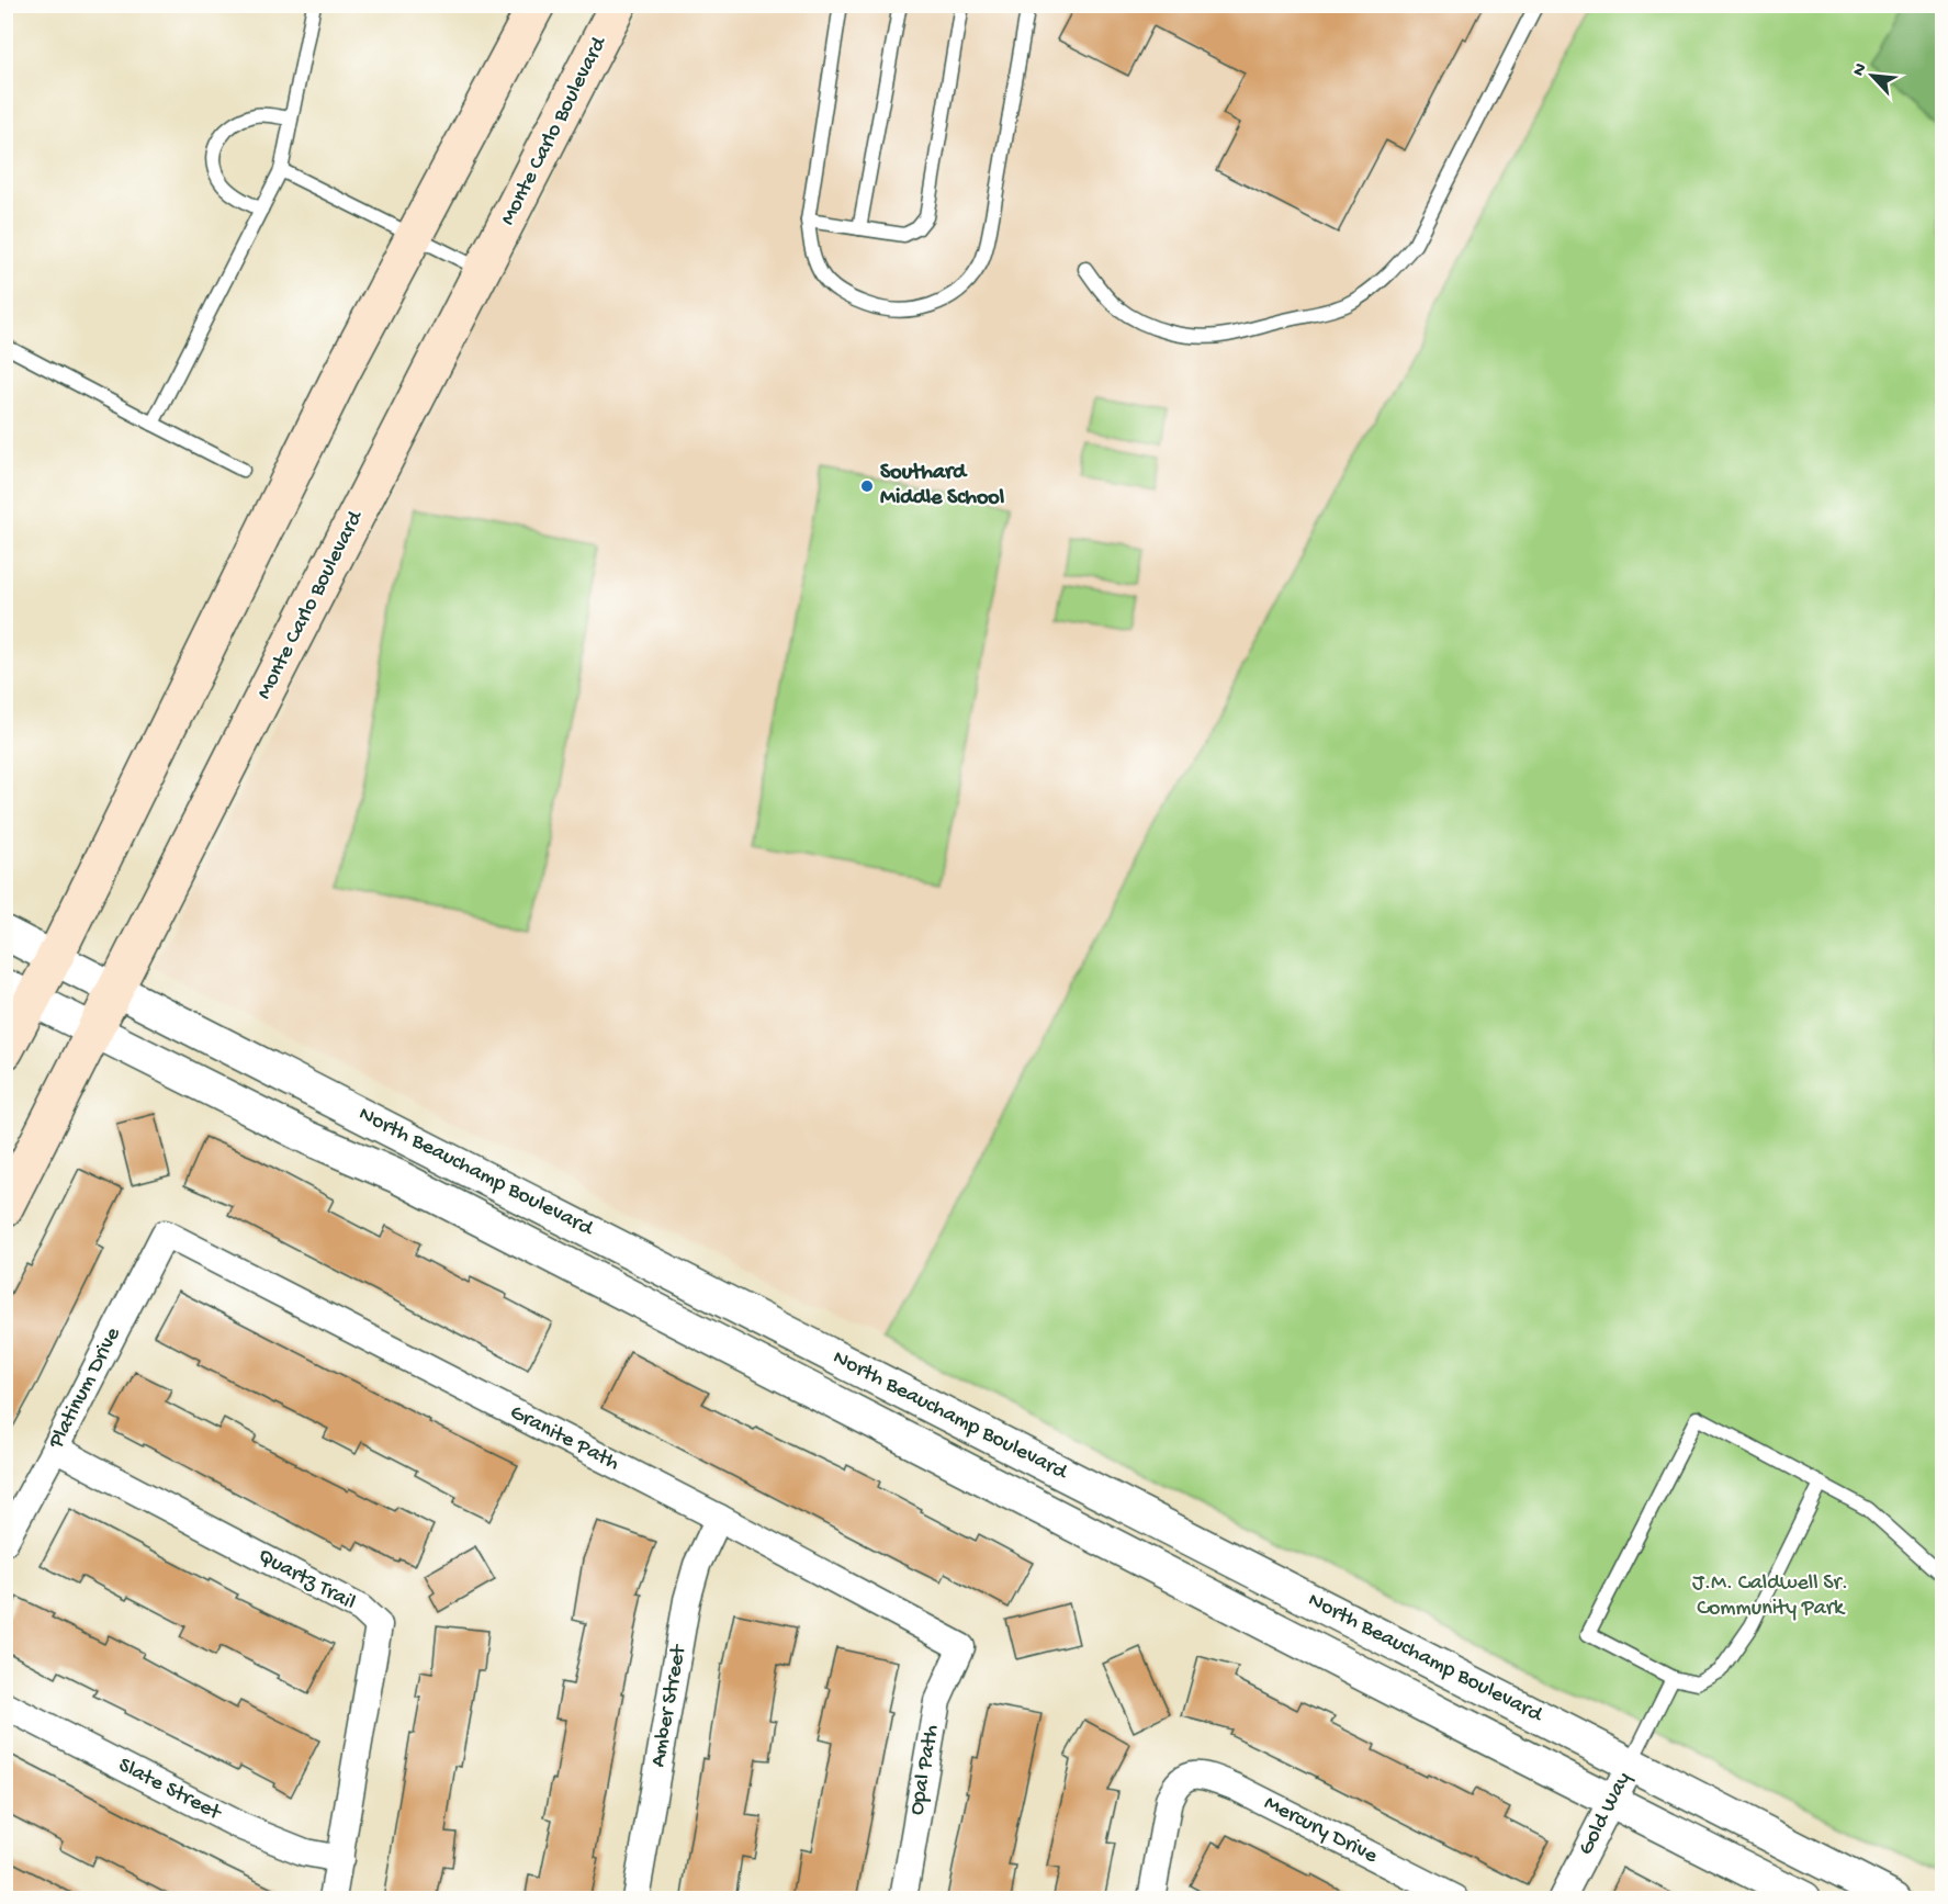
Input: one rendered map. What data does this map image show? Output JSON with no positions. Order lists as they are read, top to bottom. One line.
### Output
{"streets":{"main road":["Monte Carlo Boulevard"],"street":["North Beauchamp Boulevard","Platinum Drive","Granite Path","Quartz Trail","Amber Street","Opal Path","Slate Street","Gold Way","Mercury Drive"]},"crossings":[["Monte Carlo Boulevard","North Beauchamp Boulevard"],["North Beauchamp Boulevard","Gold Way"],["Platinum Drive","Granite Path"],["Platinum Drive","Quartz Trail"],["Granite Path","Amber Street"],["Granite Path","Opal Path"],["Quartz Trail","Slate Street"]],"parks":["J.M. Caldwell Sr. Community Park"],"places":["Southard Middle School"],"north":"top left"}
